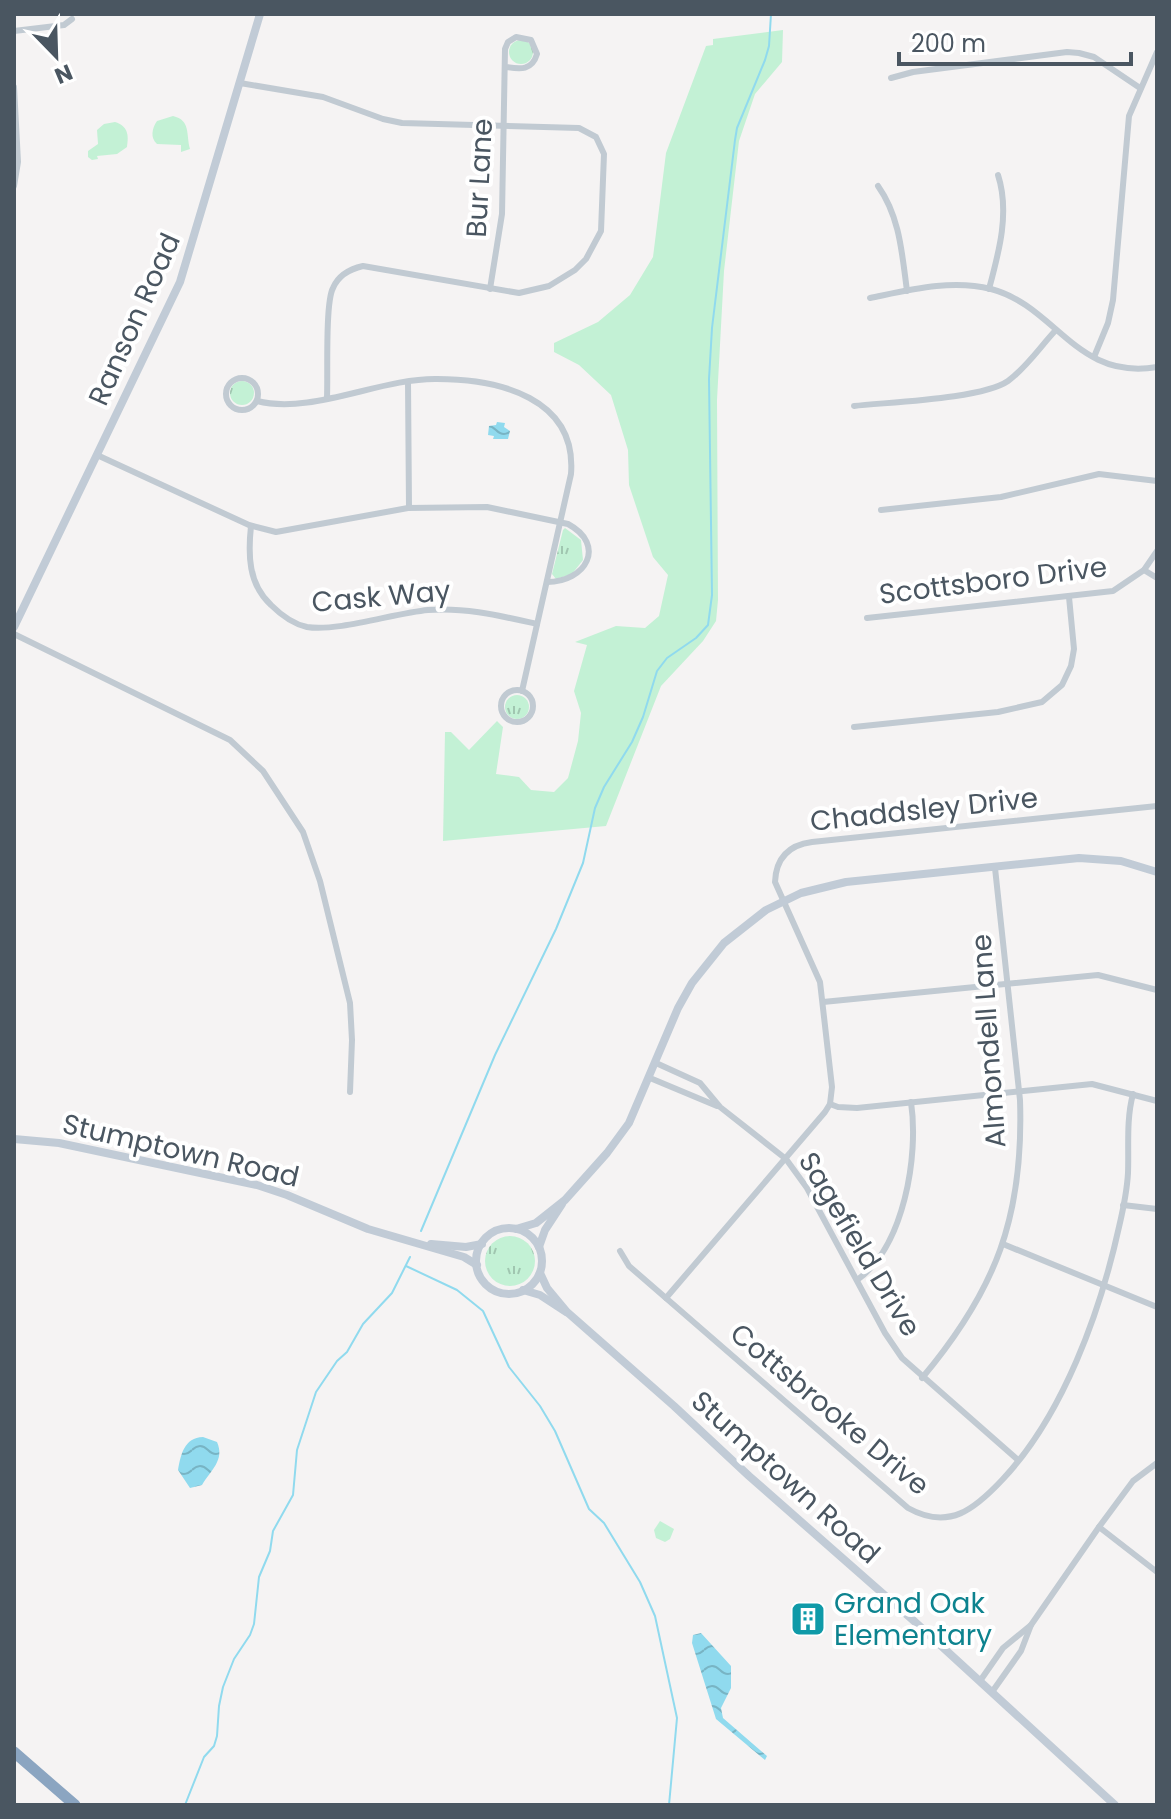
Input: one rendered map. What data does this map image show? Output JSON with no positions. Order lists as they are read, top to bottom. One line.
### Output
{"streets":{"street":["Bur Lane","Ranson Road","Scottsboro Drive","Cask Way","Chaddsley Drive","Almondell Lane","Stumptown Road","Sagefield Drive","Cottsbrooke Drive"]},"crossings":[["Almondell Lane","Sagefield Drive"],["Sagefield Drive","Cottsbrooke Drive"]],"places":{"building":["Grand Oak Elementary"]},"scale_bar":"200 m","north":"bottom right"}
